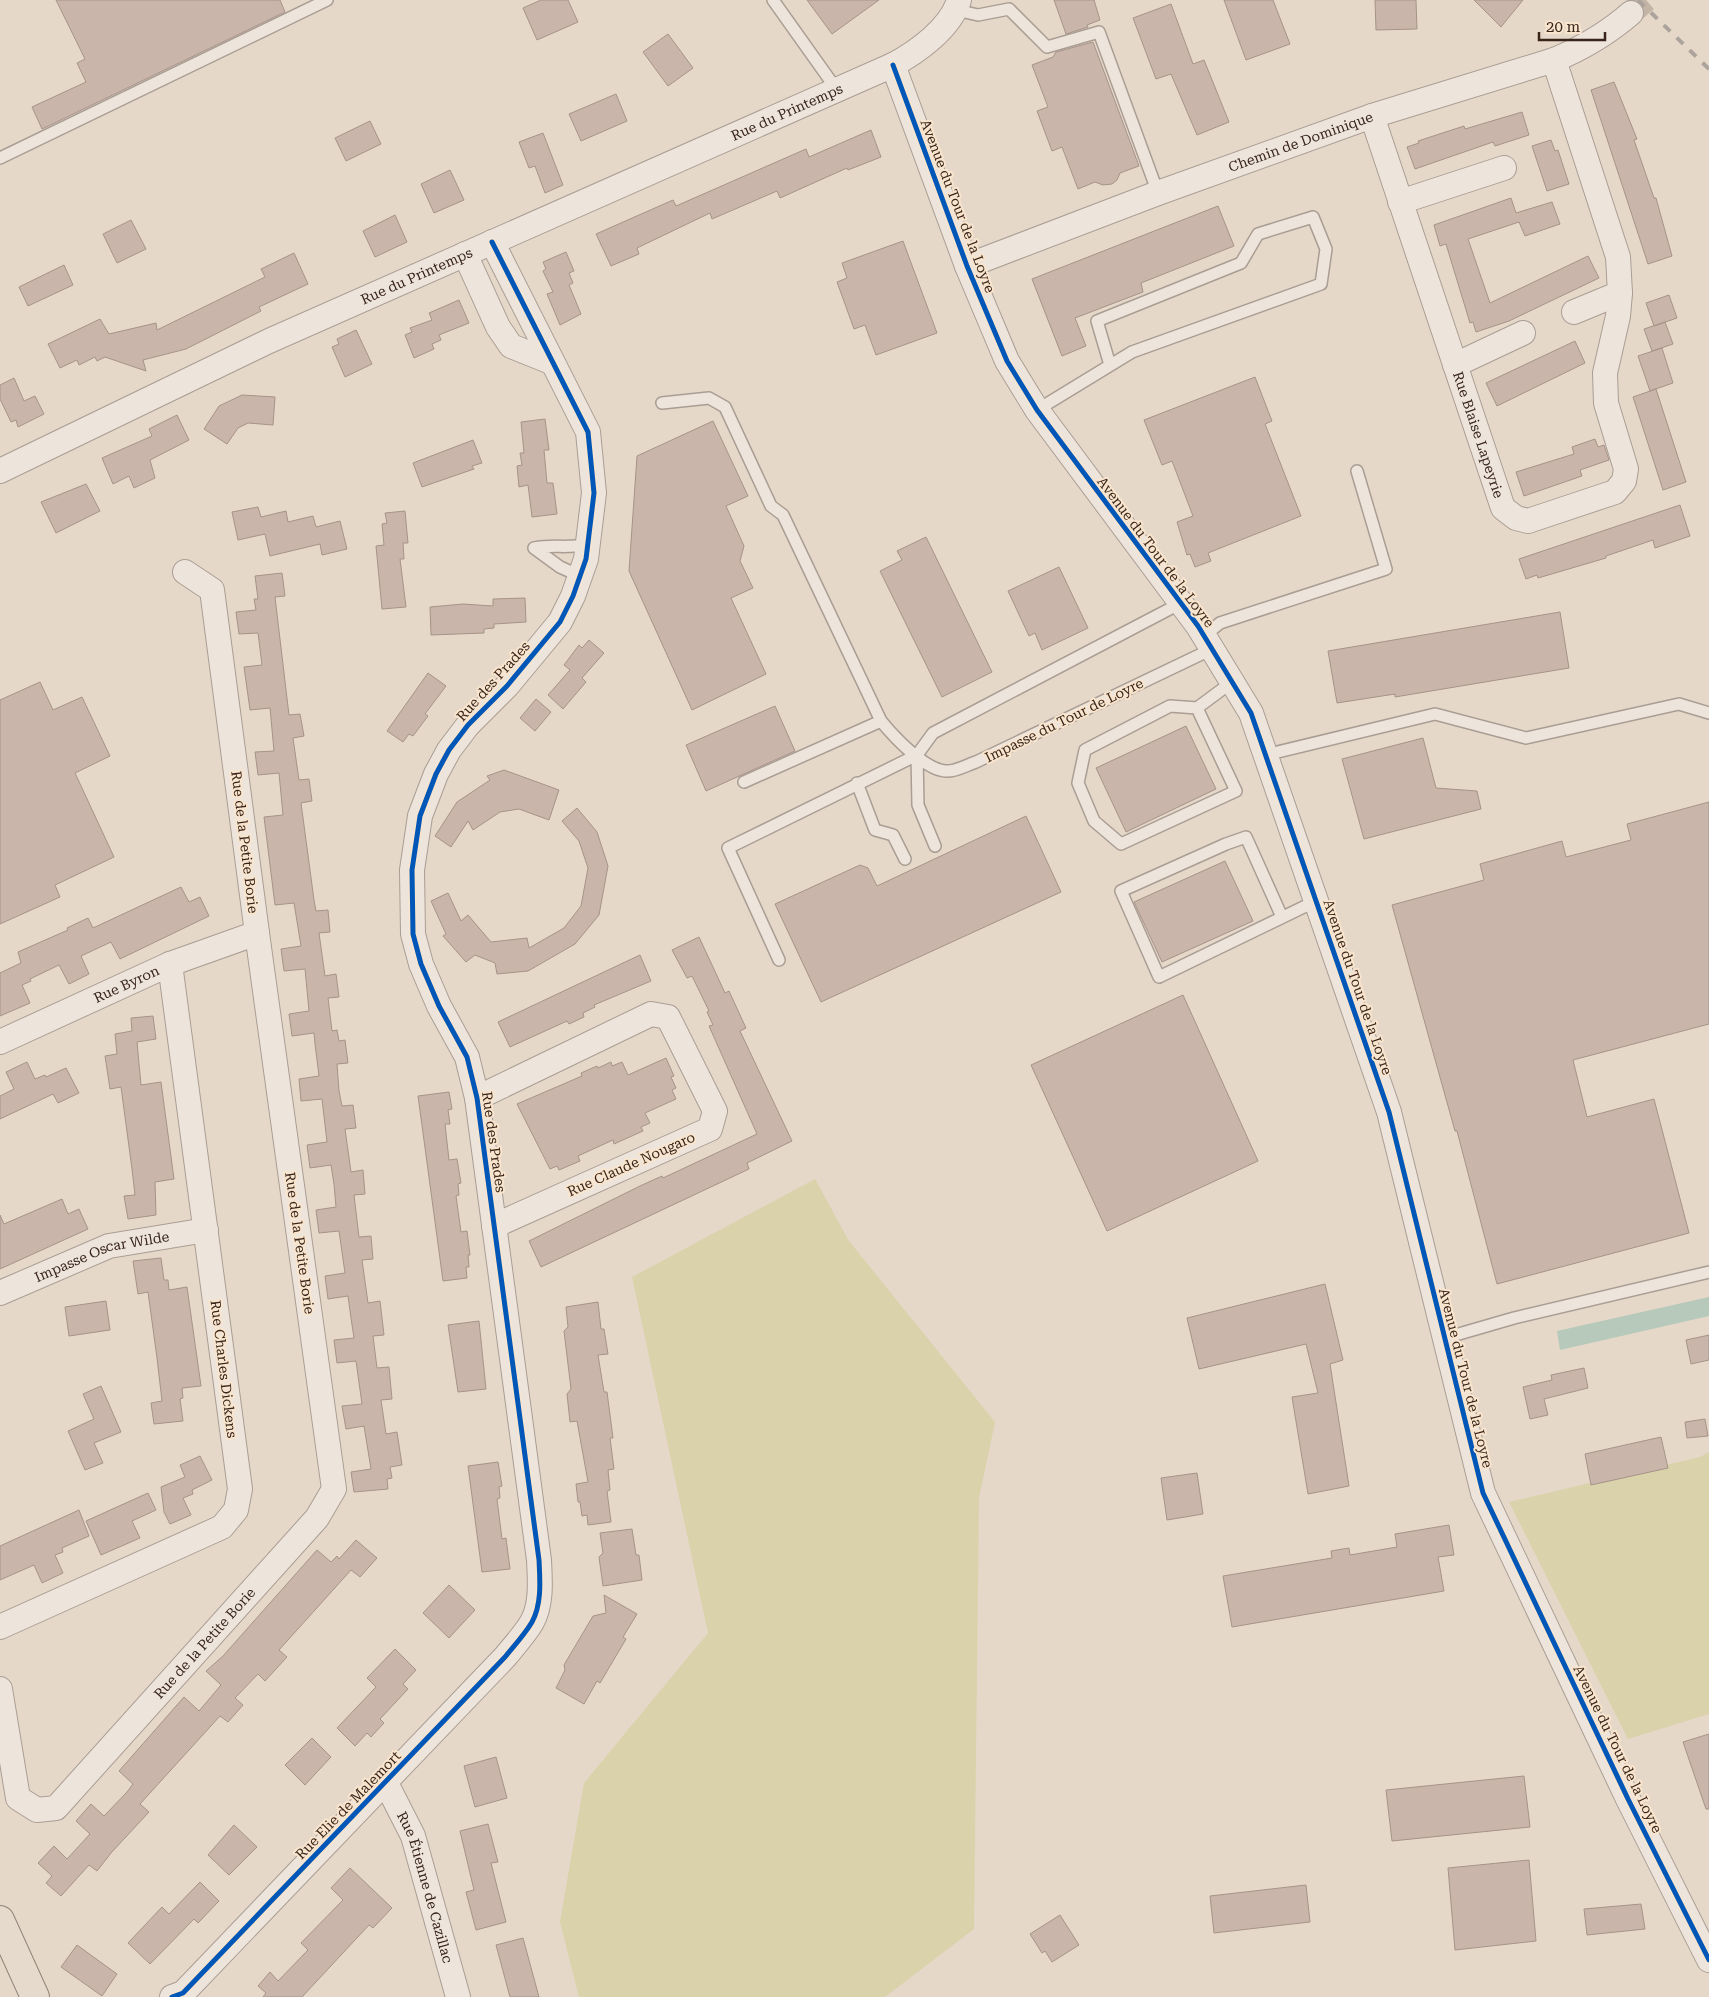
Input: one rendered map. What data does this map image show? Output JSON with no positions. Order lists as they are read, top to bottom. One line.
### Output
{"streets":{"street":["Rue du Printemps","Chemin de Dominique","Avenue du Tour de la Loyre","Rue Blaise Lapeyrie","Rue des Prades","Rue de la Petite Borie","Rue Byron","Rue Claude Nougaro","Impasse Oscar Wilde","Rue Charles Dickens","Rue Elie de Malemort","Rue Étienne de Cazillac"],"lane":["Impasse du Tour de Loyre"]},"crossings":[["Rue du Printemps","Avenue du Tour de la Loyre"],["Rue du Printemps","Rue des Prades"],["Chemin de Dominique","Avenue du Tour de la Loyre"],["Chemin de Dominique","Rue Blaise Lapeyrie"],["Avenue du Tour de la Loyre","Impasse du Tour de Loyre"],["Rue des Prades","Rue Claude Nougaro"],["Rue des Prades","Rue Elie de Malemort"],["Rue de la Petite Borie","Rue Byron"],["Rue Byron","Rue Charles Dickens"],["Impasse Oscar Wilde","Rue Charles Dickens"],["Rue Elie de Malemort","Rue Étienne de Cazillac"]],"scale_bar":"20 m"}
